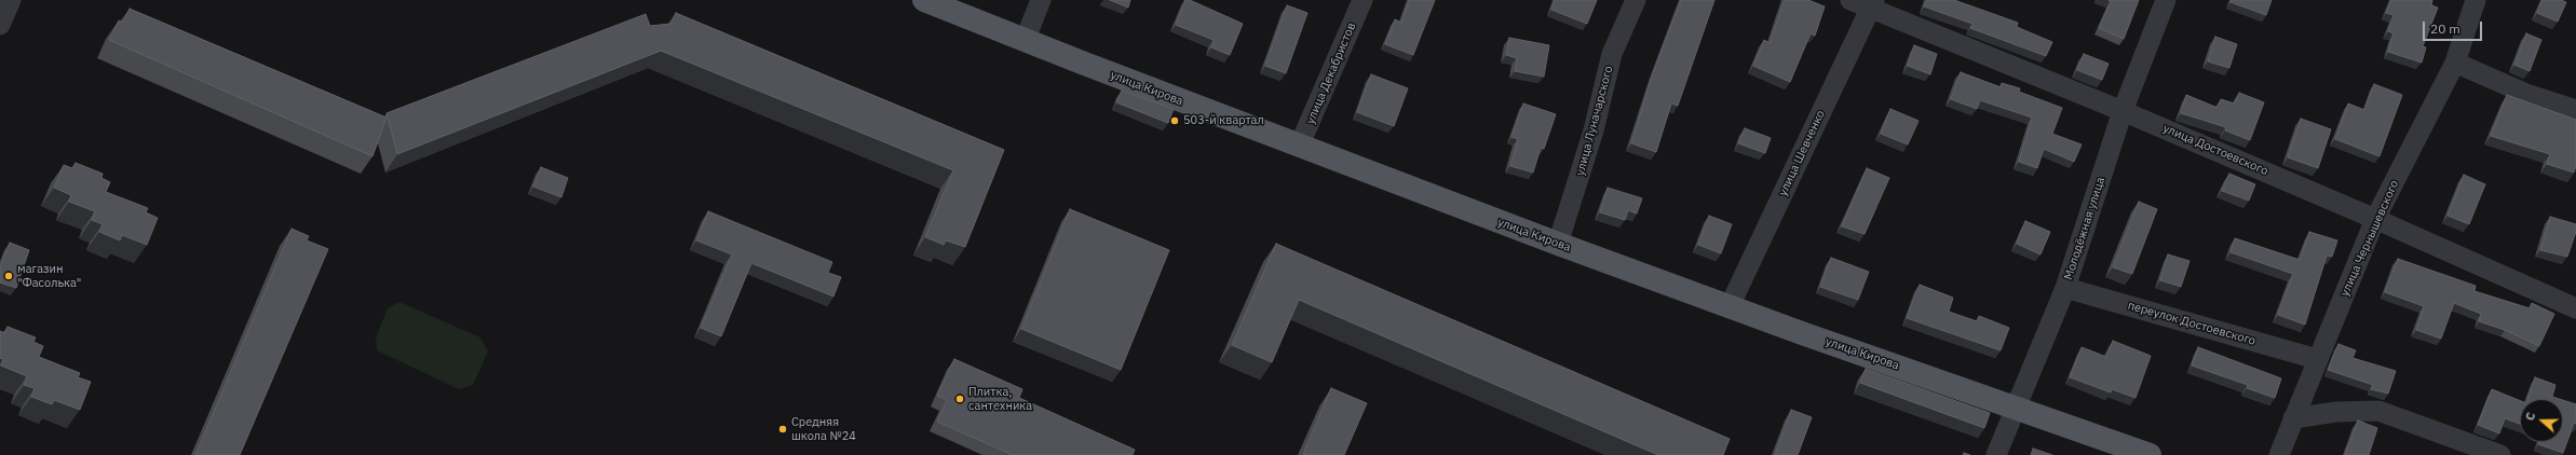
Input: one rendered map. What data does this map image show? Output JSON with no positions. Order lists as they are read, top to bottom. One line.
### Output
{"streets":{"main road":["улица Кирова"],"street":["улица Декабристов","улица Луначарского","улица Достоевского","улица Шевченко","Молодёжная улица","улица Чернышевского","переулок Достоевского"]},"crossings":[["улица Декабристов","улица Кирова"],["улица Кирова","улица Луначарского"],["улица Кирова","улица Шевченко"],["улица Кирова","Молодёжная улица"],["улица Достоевского","улица Шевченко"],["улица Достоевского","Молодёжная улица"],["улица Достоевского","улица Чернышевского"],["Молодёжная улица","переулок Достоевского"],["улица Чернышевского","переулок Достоевского"]],"places":["503-й квартал","магазин \"Фасолька\"","Плитка, сантехника","Средняя школа №24"],"scale_bar":"20 m","north":"left"}
